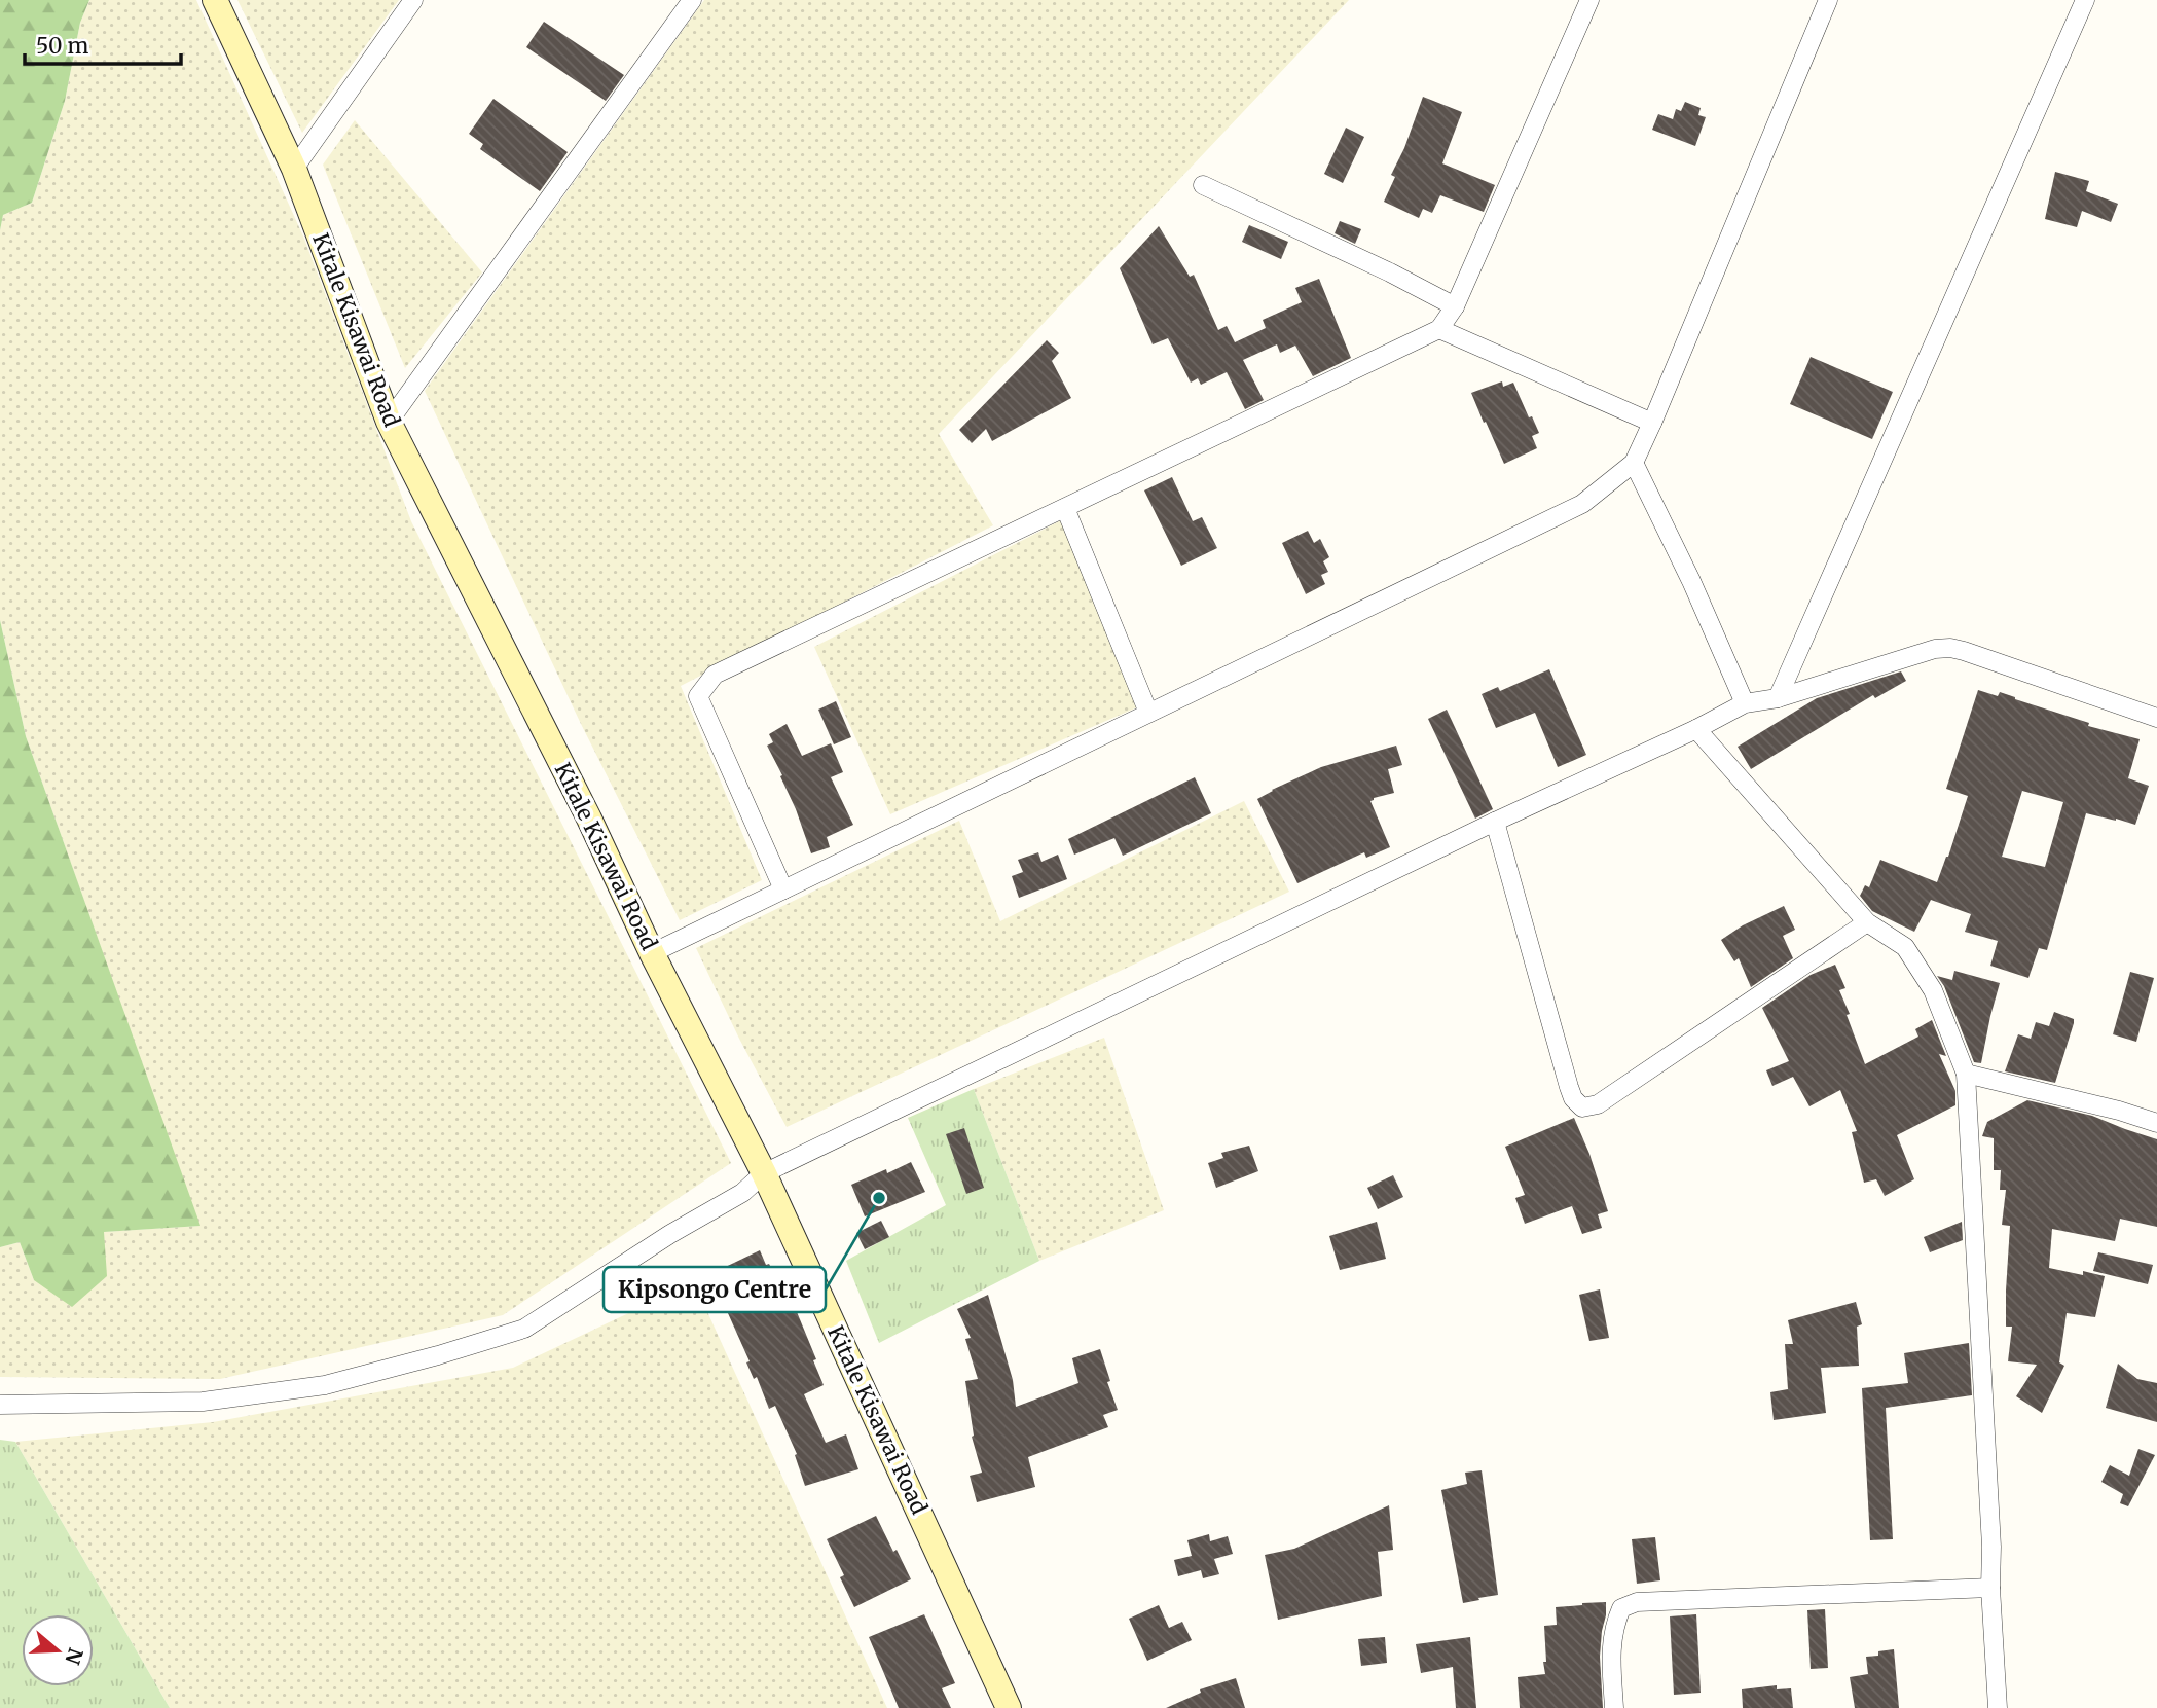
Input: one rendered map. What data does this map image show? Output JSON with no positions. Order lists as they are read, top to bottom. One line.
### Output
{"streets":{"street":["Kitale Kisawai Road"]},"places":["Kipsongo Centre"],"scale_bar":"50 m","north":"right"}
